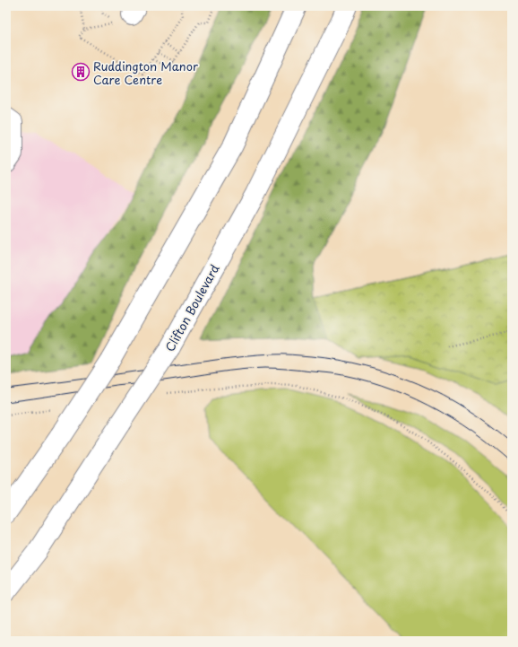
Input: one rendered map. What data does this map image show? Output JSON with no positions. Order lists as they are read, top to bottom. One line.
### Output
{"streets":{"main road":["Clifton Boulevard"]},"places":{"building":["Ruddington Manor Care Centre"]}}
